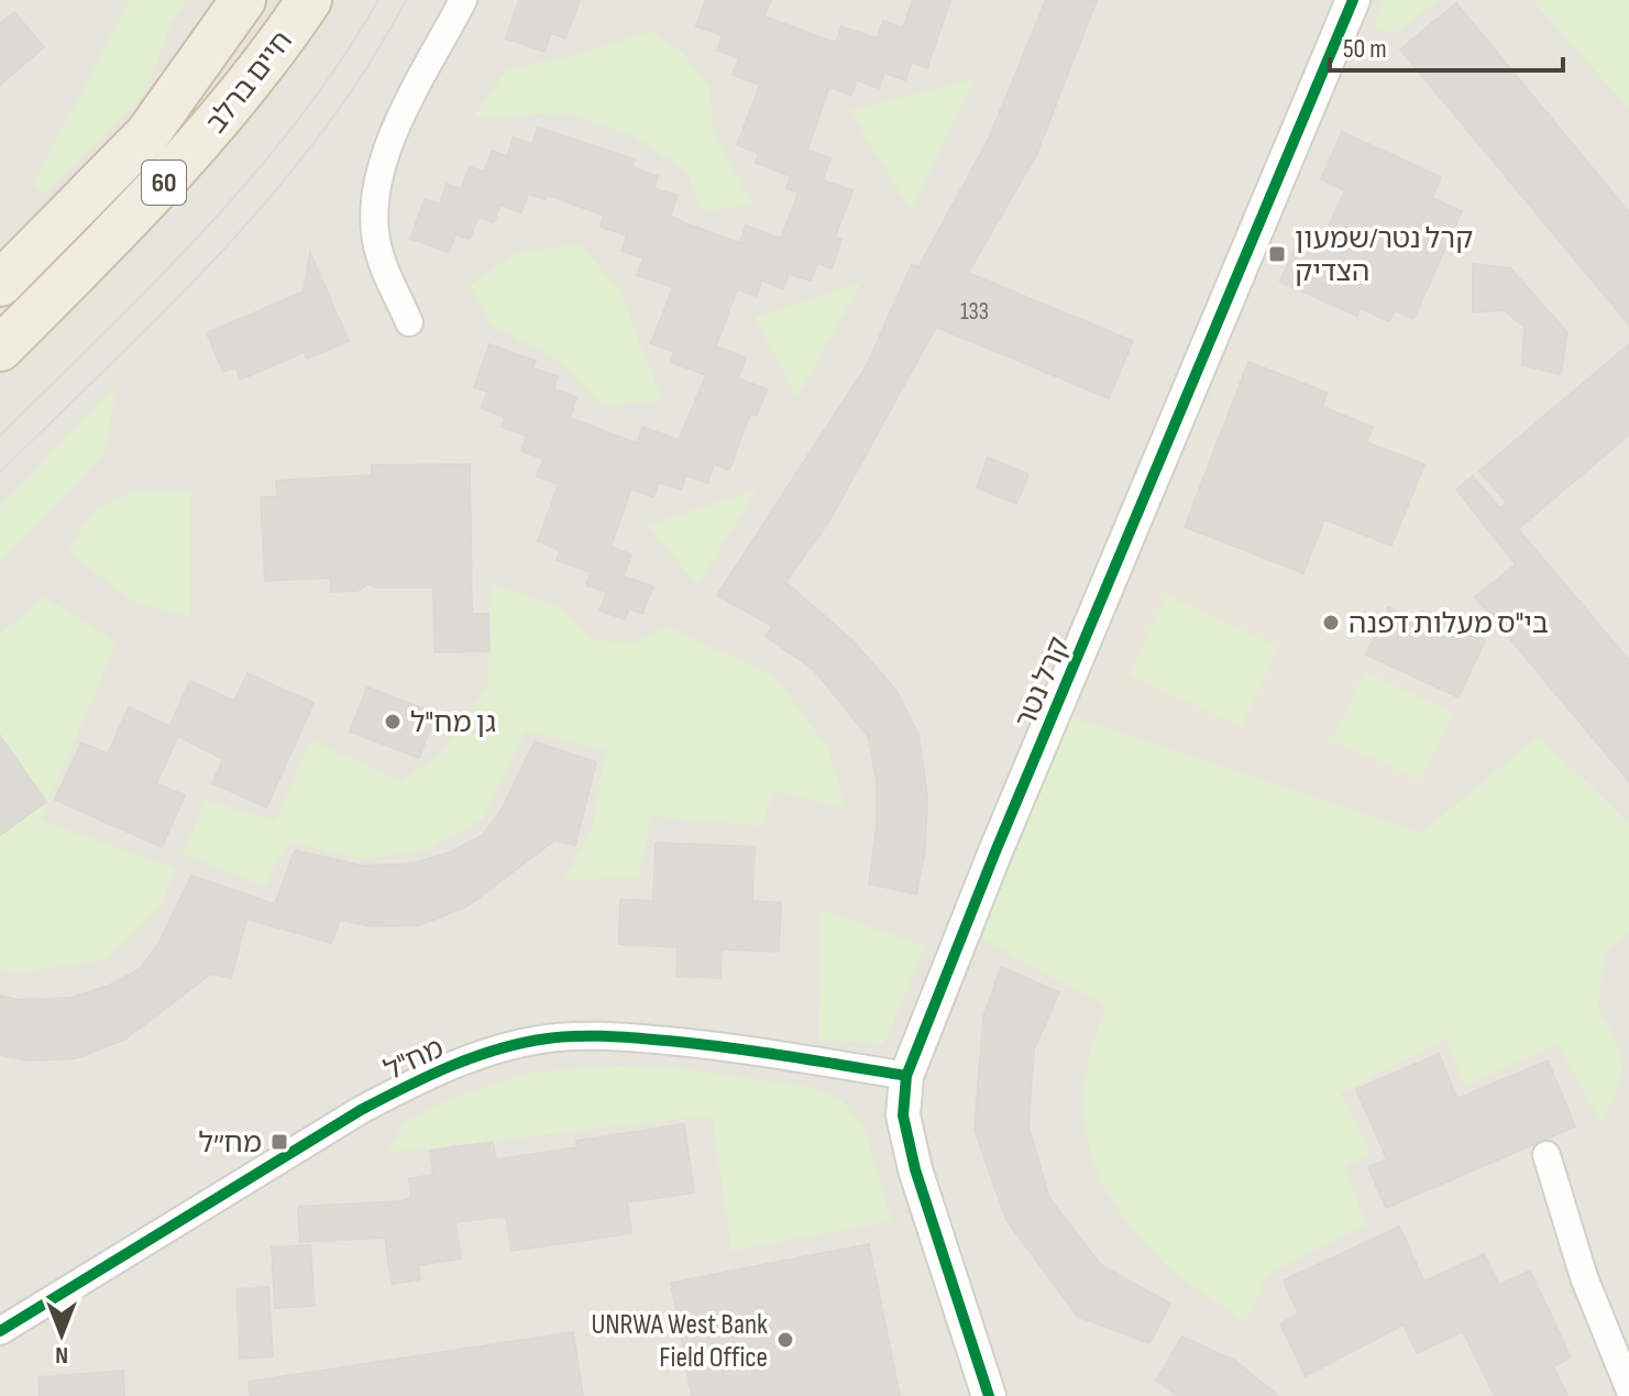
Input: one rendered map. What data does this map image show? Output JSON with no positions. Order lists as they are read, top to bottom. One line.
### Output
{"streets":{"highway":["חיים ברלב","60"],"street":["קרל נטר","מח\"ל"]},"crossings":[["קרל נטר","מח\"ל"]],"places":{"transit":["קרל נטר/שמעון הצדיק","מח״ל"],"other":["בי\"ס מעלות דפנה","גן מח\"ל","UNRWA West Bank Field Office"]},"house_numbers":["133"],"scale_bar":"50 m","north":"bottom"}
